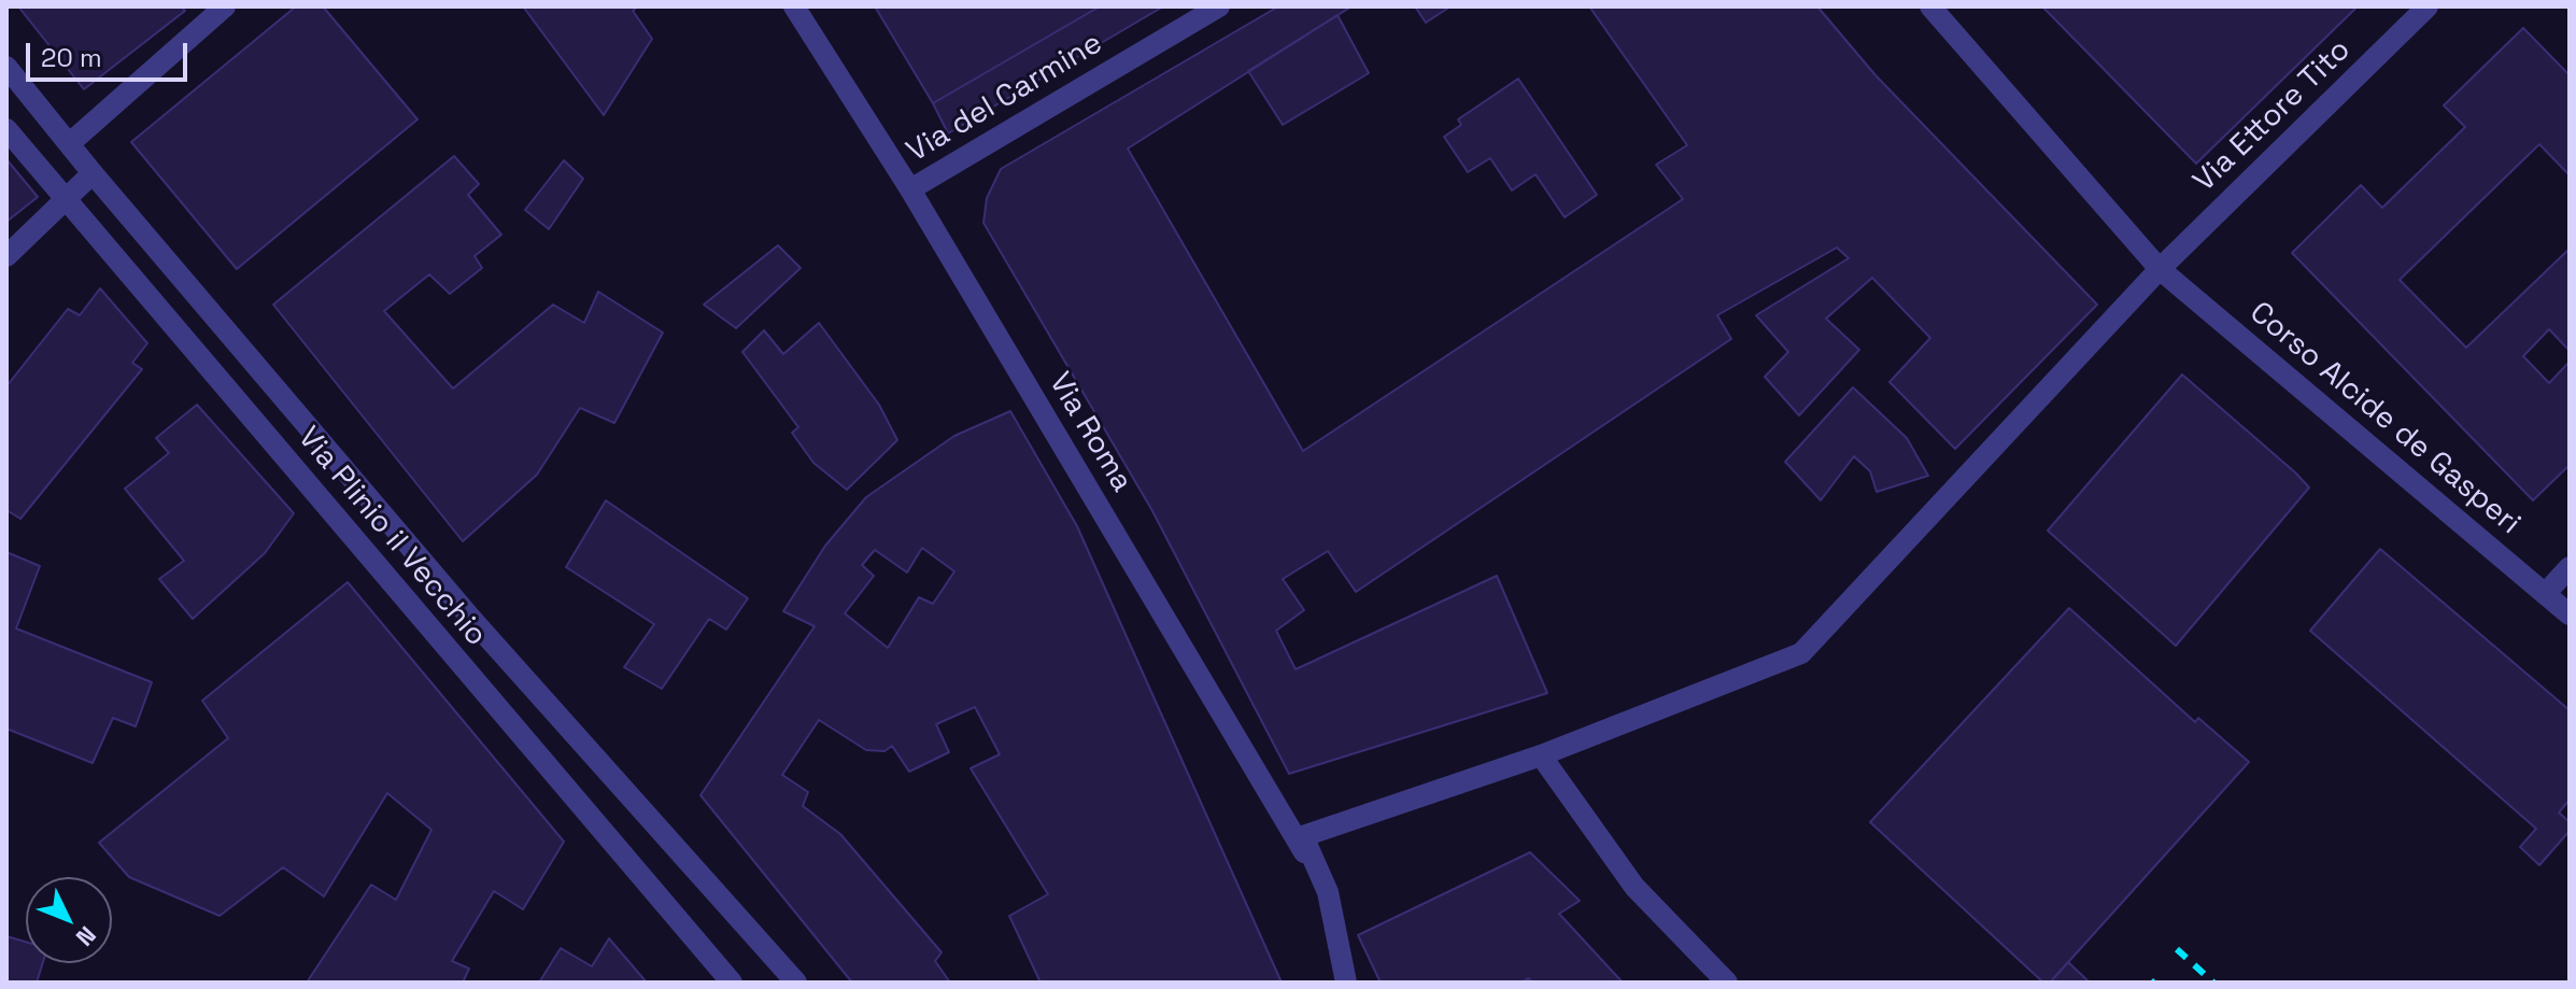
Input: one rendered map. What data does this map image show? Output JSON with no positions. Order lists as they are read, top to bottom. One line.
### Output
{"streets":{"street":["Via del Carmine","Via Ettore Tito","Corso Alcide de Gasperi","Via Roma","Via Plinio il Vecchio"]},"crossings":[["Via del Carmine","Via Roma"],["Via Ettore Tito","Corso Alcide de Gasperi"],["Via Ettore Tito","Via Roma"]],"scale_bar":"20 m","north":"bottom right"}
